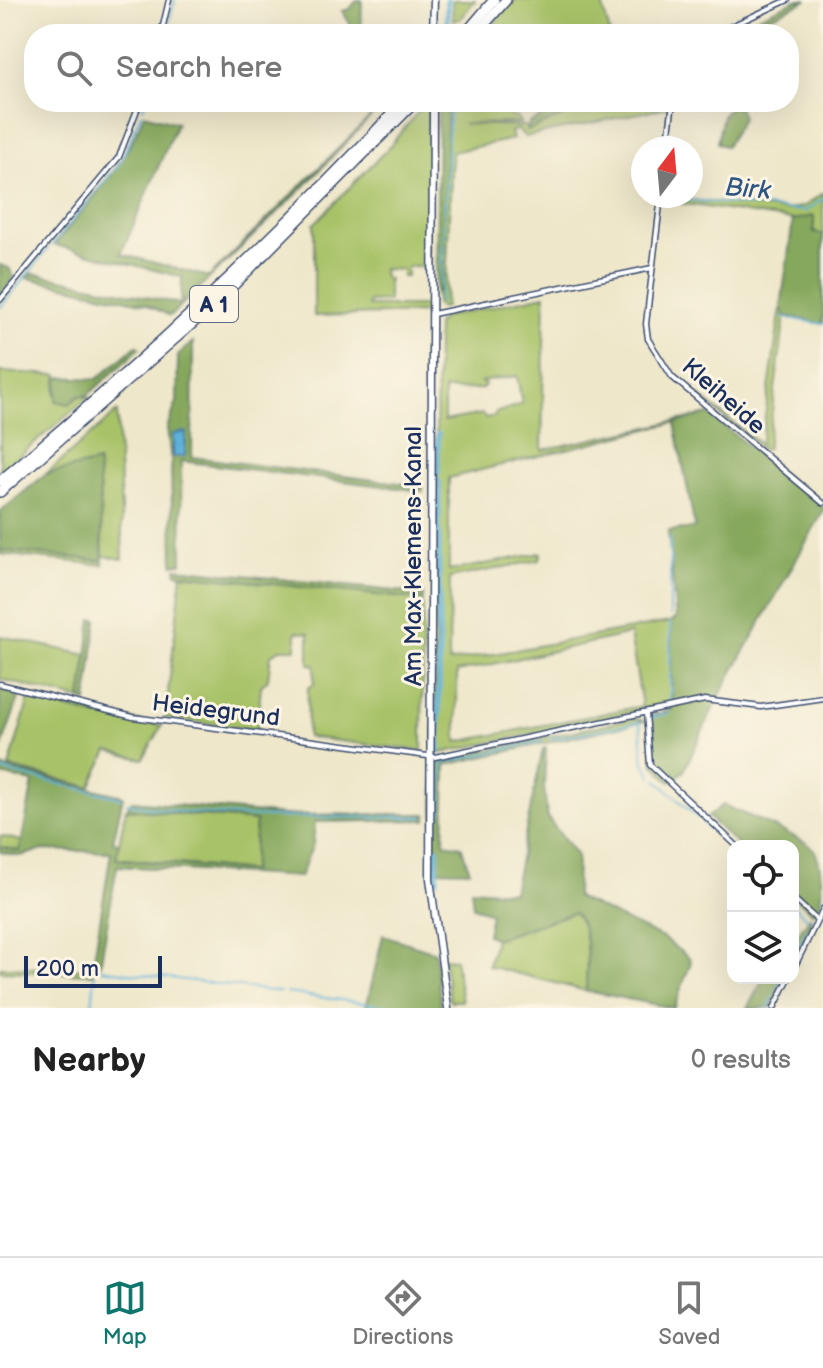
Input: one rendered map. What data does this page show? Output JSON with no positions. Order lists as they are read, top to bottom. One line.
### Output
{"streets":{"highway":["A 1"],"main road":["Am Max-Klemens-Kanal"],"street":["Kleiheide","Heidegrund"]},"crossings":[["Am Max-Klemens-Kanal","Heidegrund"]],"water":["Birk"],"scale_bar":"200 m","north":"top","page":{"search":"Search here","scale":"200 m","heading":["Nearby","0 results"],"nav":["Map","Directions","Saved"]}}
